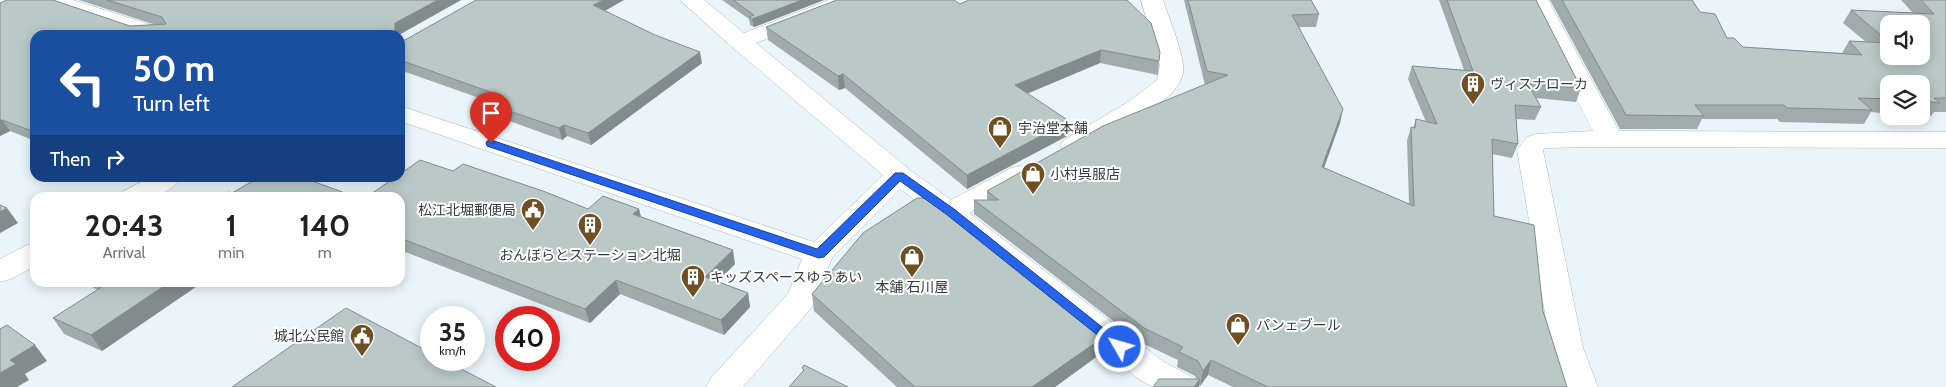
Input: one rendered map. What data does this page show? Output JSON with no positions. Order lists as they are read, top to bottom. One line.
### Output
{"places":{"building":["ヴィスナローカ","おんぼらとステーション北堀","キッズスペースゆうあい"],"shop":["宇治堂本舗","小村呉服店","本舗 石川屋","パンェブール"],"public building":["松江北堀郵便局","城北公民館"]},"page":{"turn":["50 m","Turn left"],"then":"Then","eta":["20:43","Arrival","1","min","140","m"],"speed":"35 km/h","limit":"40"}}
